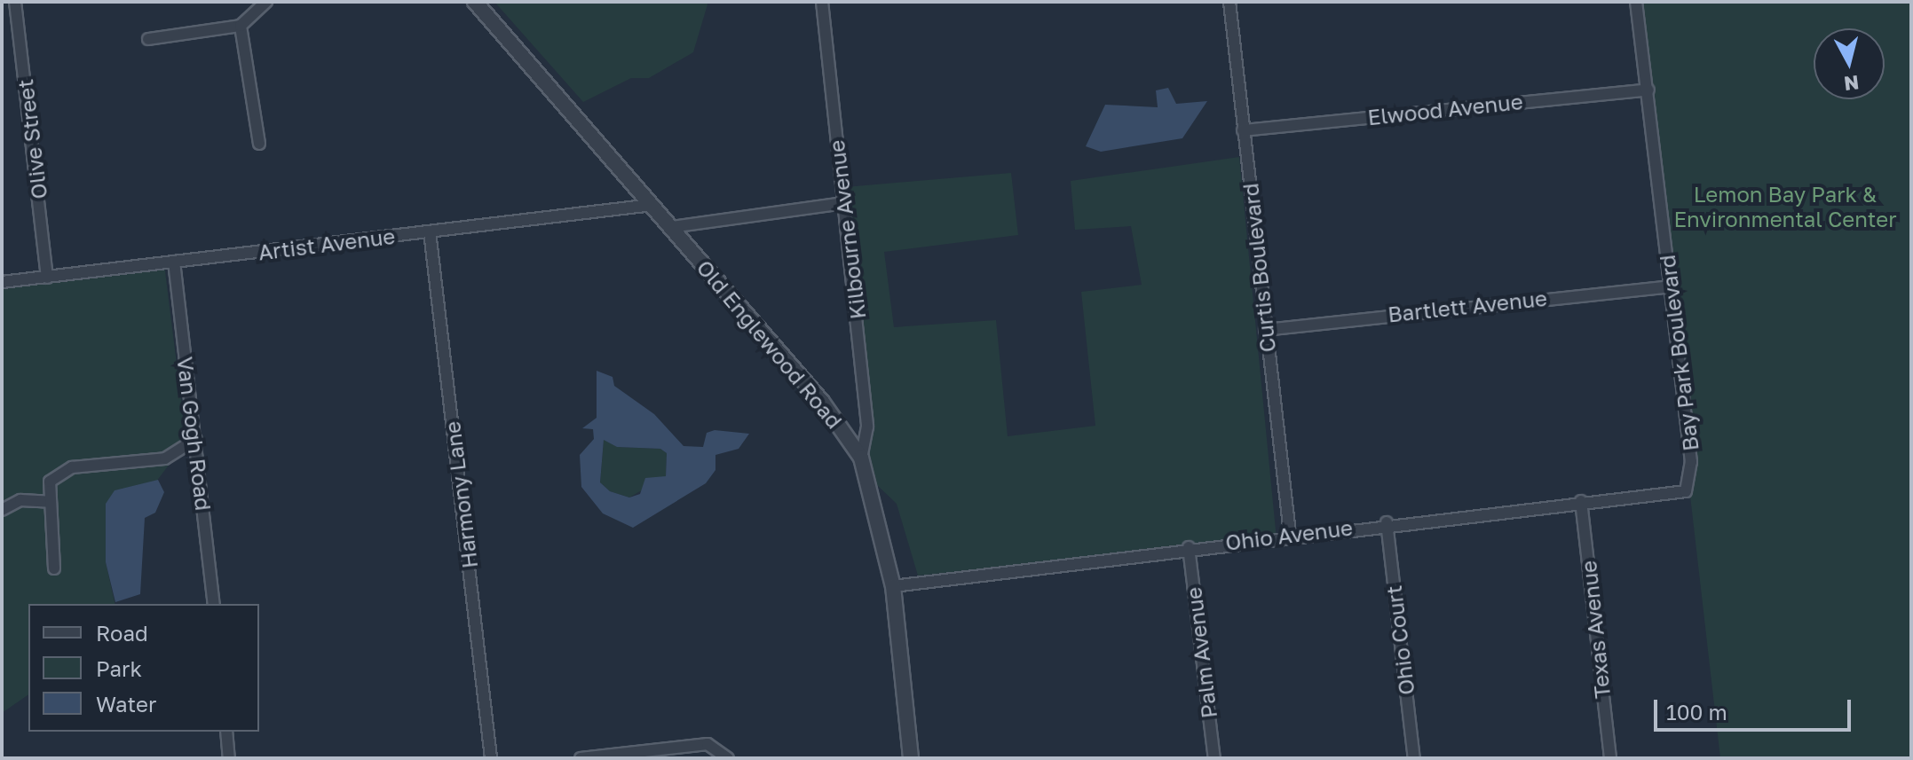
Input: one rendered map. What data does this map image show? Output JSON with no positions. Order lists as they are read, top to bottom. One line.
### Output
{"streets":{"street":["Elwood Avenue","Olive Street","Kilbourne Avenue","Artist Avenue","Curtis Boulevard","Bartlett Avenue","Old Englewood Road","Bay Park Boulevard","Van Gogh Road","Harmony Lane","Ohio Avenue","Texas Avenue","Ohio Court","Palm Avenue"]},"crossings":[["Elwood Avenue","Curtis Boulevard"],["Elwood Avenue","Bay Park Boulevard"],["Olive Street","Artist Avenue"],["Kilbourne Avenue","Old Englewood Road"],["Artist Avenue","Old Englewood Road"],["Artist Avenue","Van Gogh Road"],["Artist Avenue","Harmony Lane"],["Curtis Boulevard","Bartlett Avenue"],["Curtis Boulevard","Ohio Avenue"],["Bartlett Avenue","Bay Park Boulevard"],["Old Englewood Road","Ohio Avenue"],["Bay Park Boulevard","Ohio Avenue"],["Ohio Avenue","Texas Avenue"],["Ohio Avenue","Ohio Court"],["Ohio Avenue","Palm Avenue"]],"parks":["Lemon Bay Park & Environmental Center"],"legend":["Road","Park","Water"],"scale_bar":"100 m","north":"bottom"}
